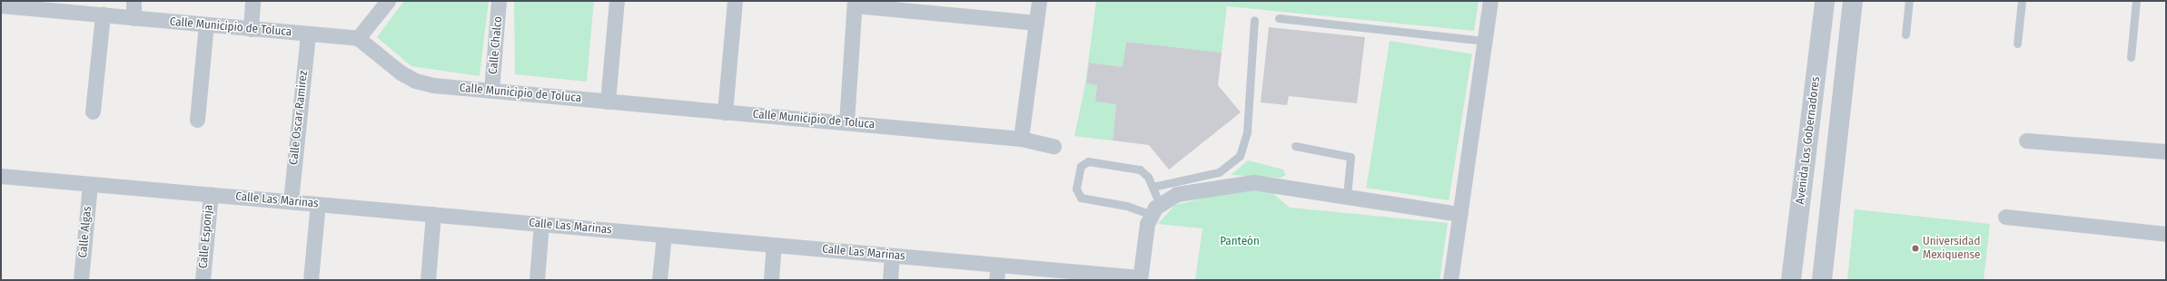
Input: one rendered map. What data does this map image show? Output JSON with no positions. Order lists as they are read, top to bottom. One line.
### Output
{"streets":{"street":["Calle Municipio de Toluca","Calle Chalco","Calle Oscar Ramirez","Avenida Los Gobernadores","Calle Las Marinas","Calle Algas","Calle Esponja"]},"crossings":[["Calle Municipio de Toluca","Calle Chalco"],["Calle Municipio de Toluca","Calle Oscar Ramirez"],["Calle Oscar Ramirez","Calle Las Marinas"],["Calle Las Marinas","Calle Algas"],["Calle Las Marinas","Calle Esponja"]],"parks":["Panteón"],"places":["Universidad Mexiquense"]}
